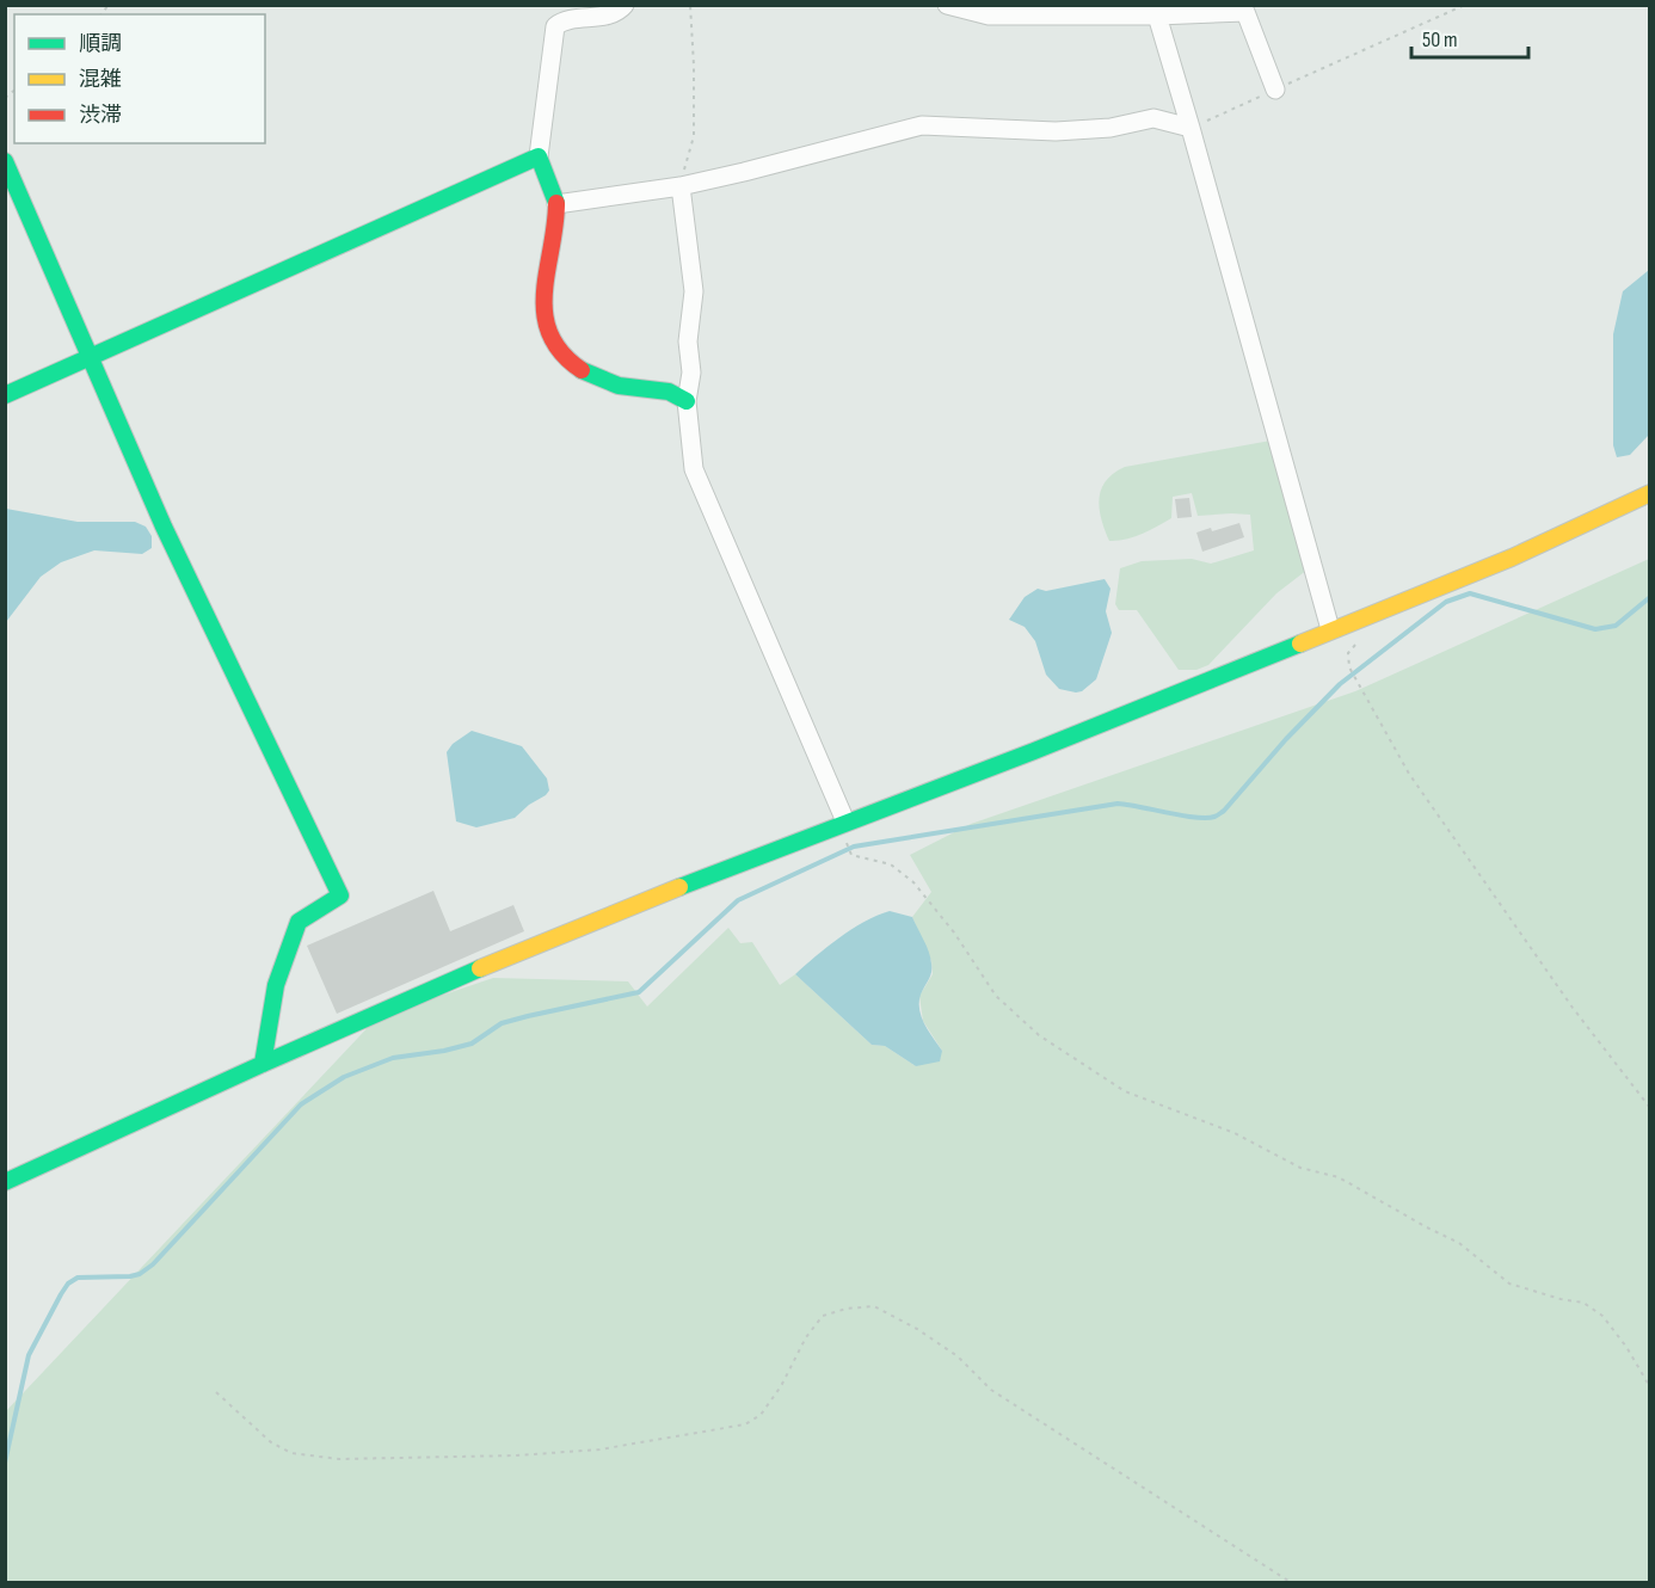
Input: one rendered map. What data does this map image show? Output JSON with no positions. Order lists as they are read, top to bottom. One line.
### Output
{"legend":["順調","混雑","渋滞"],"scale_bar":"50 m"}
